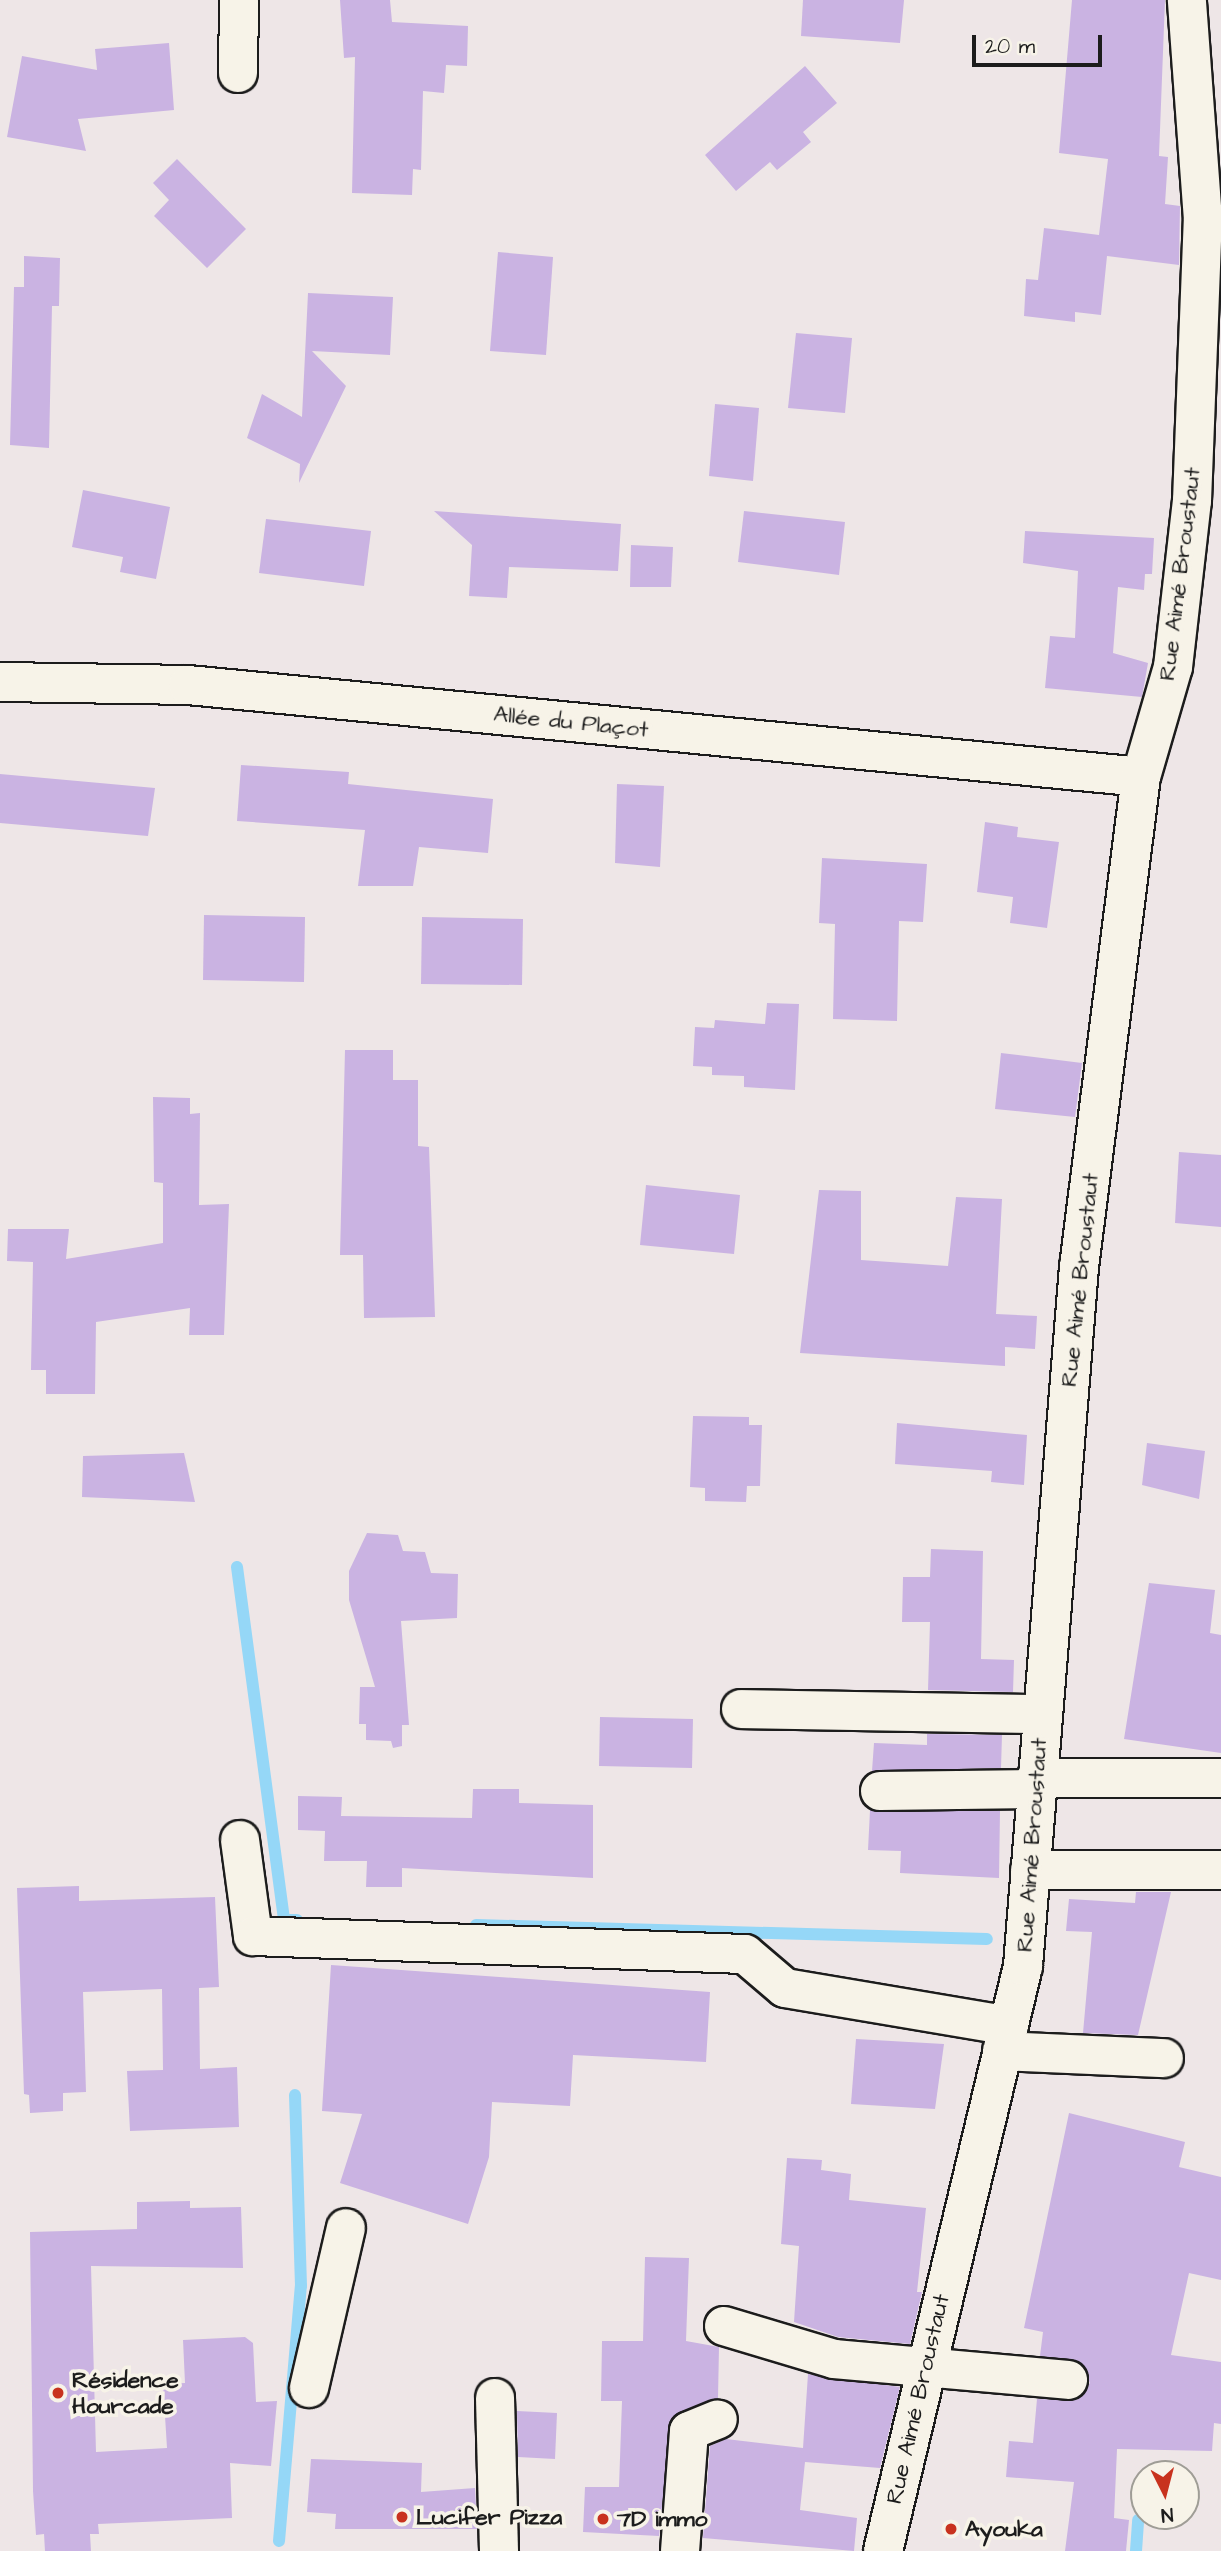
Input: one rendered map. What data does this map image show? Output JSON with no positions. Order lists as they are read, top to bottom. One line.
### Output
{"streets":{"street":["Rue Aimé Broustaut","Allée du Plaçot"]},"crossings":[["Rue Aimé Broustaut","Allée du Plaçot"]],"places":["Résidence Hourcade","Lucifer Pizza","7D immo","Ayouka"],"scale_bar":"20 m","north":"bottom"}
